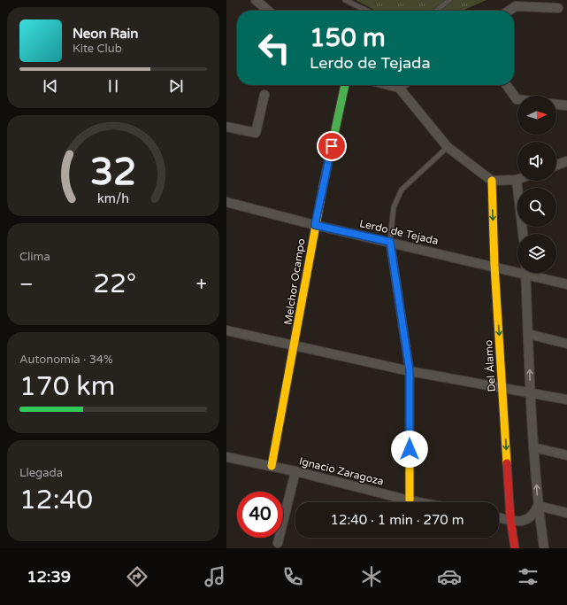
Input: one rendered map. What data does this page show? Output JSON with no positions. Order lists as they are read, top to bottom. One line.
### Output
{"streets":{"street":["Lerdo de Tejada","Melchor Ocampo","Del Álamo","Ignacio Zaragoza"]},"crossings":[["Lerdo de Tejada","Melchor Ocampo"],["Lerdo de Tejada","Del Álamo"],["Melchor Ocampo","Ignacio Zaragoza"]],"north":"right","page":{"turn":["150 m","Lerdo de Tejada"],"song":["Neon Rain","Kite Club"],"tile":["Clima",["Autonomía · 34%","170 km"],["Llegada","12:40"]],"heat":["−","22°","+"],"limit":"40","trip":"12:40 · 1 min · 270 m","tabs":"12:39","gauge":["32","km/h"]}}
